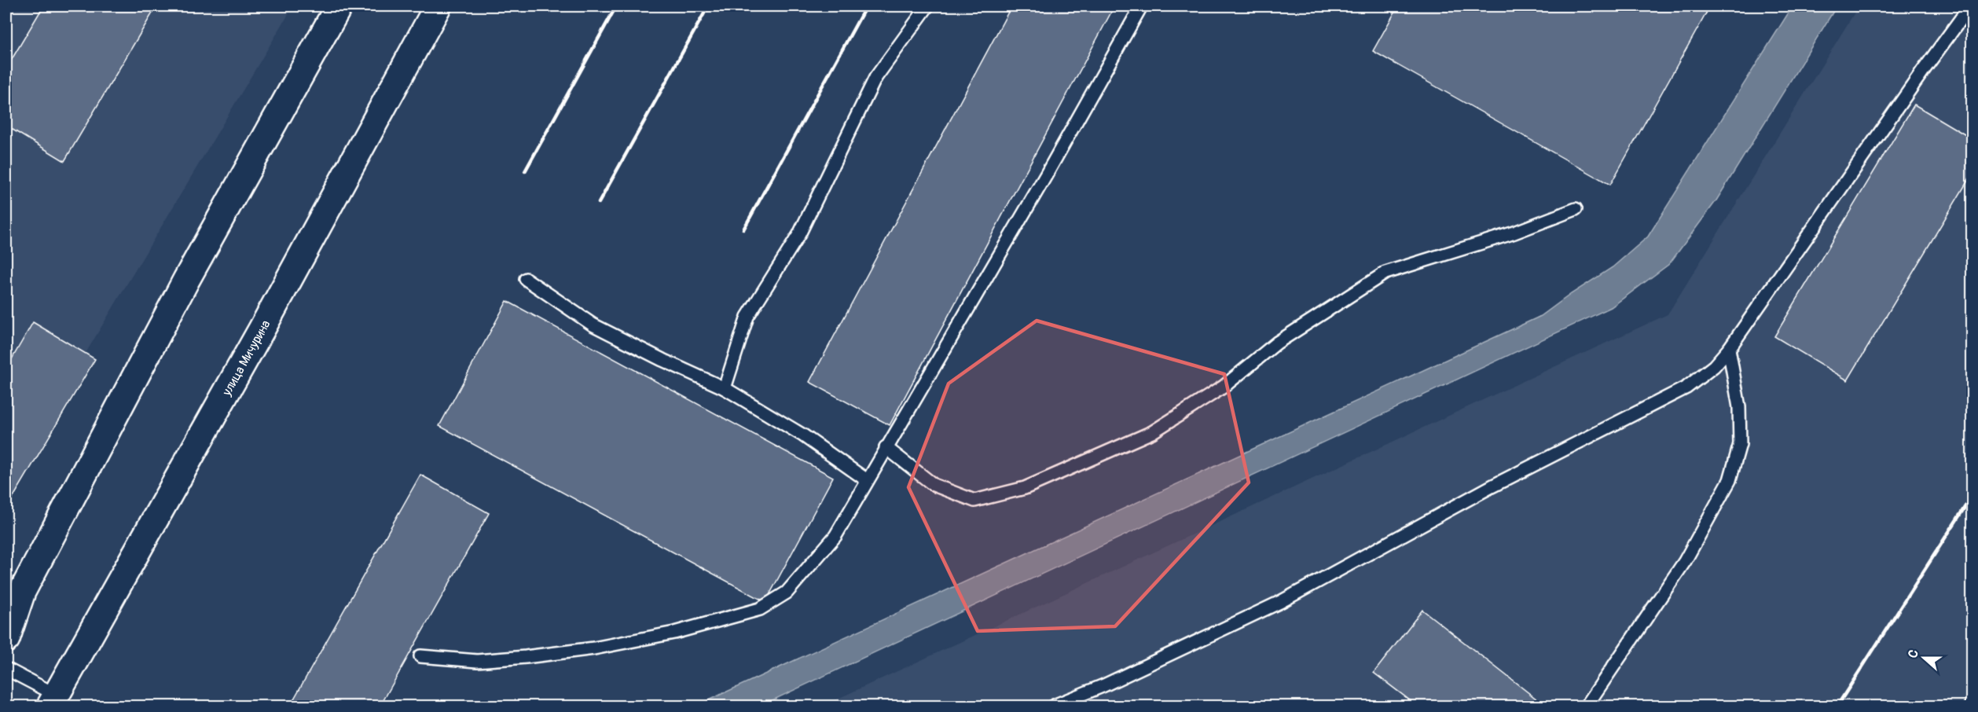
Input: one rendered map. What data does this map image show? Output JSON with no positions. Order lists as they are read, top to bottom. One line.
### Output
{"streets":{"main road":["улица Мичурина"]},"north":"left"}
